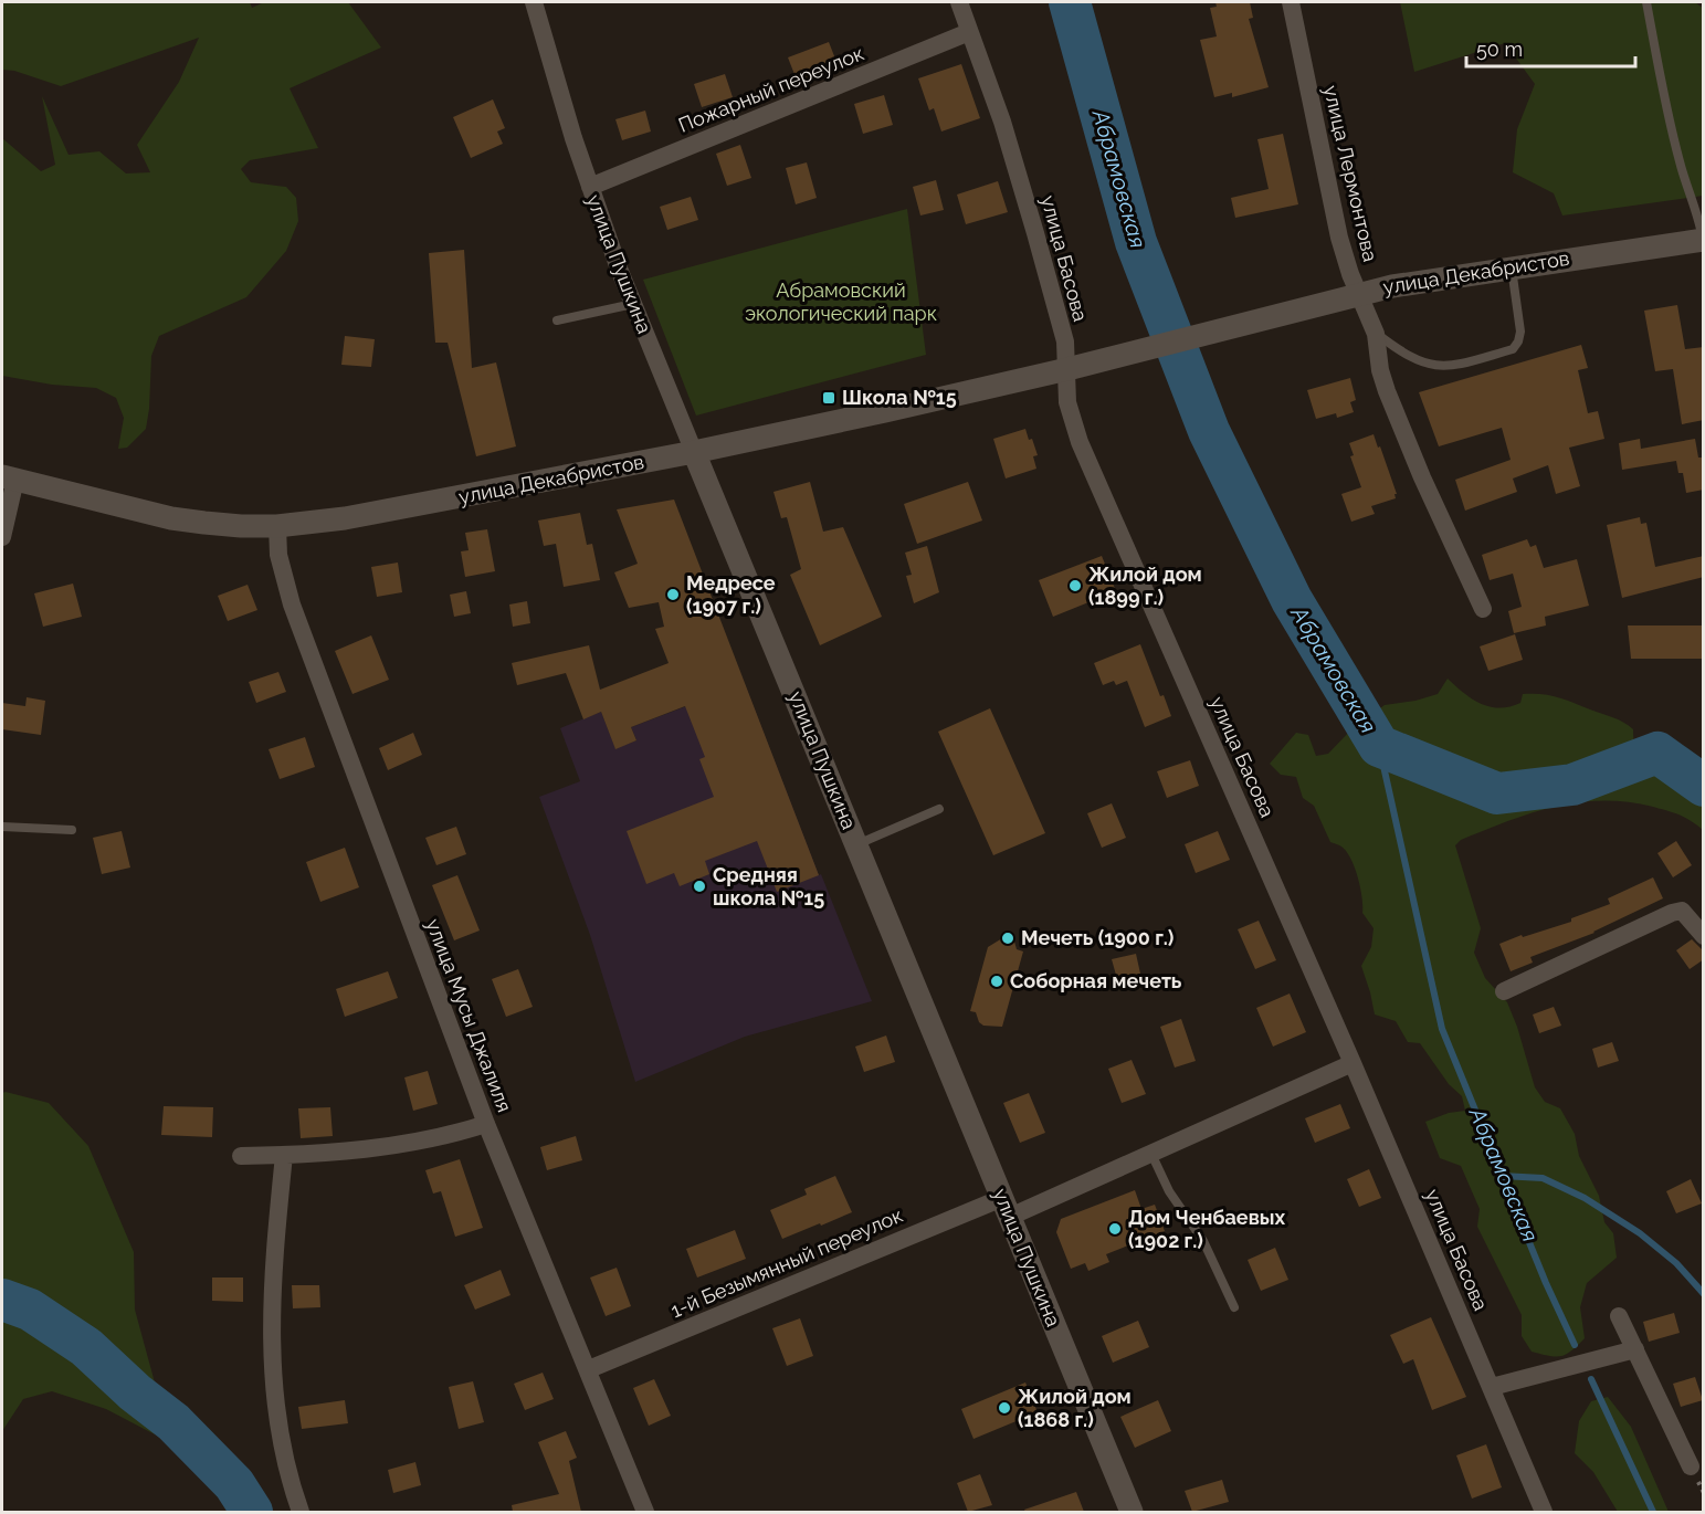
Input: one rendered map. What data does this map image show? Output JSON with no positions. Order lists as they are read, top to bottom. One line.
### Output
{"streets":{"street":["Пожарный переулок","улица Лермонтова","улица Басова","улица Пушкина","улица Декабристов","улица Мусы Джалиля","1-й Безымянный переулок"]},"crossings":[["Пожарный переулок","улица Басова"],["Пожарный переулок","улица Пушкина"],["улица Лермонтова","улица Декабристов"],["улица Басова","улица Декабристов"],["улица Басова","1-й Безымянный переулок"],["улица Пушкина","улица Декабристов"],["улица Пушкина","1-й Безымянный переулок"],["улица Декабристов","улица Мусы Джалиля"],["улица Мусы Джалиля","1-й Безымянный переулок"]],"water":["Абрамовская"],"parks":["Абрамовский экологический парк"],"places":{"transit":["Школа №15"],"other":["Жилой дом (1899 г.)","Медресе (1907 г.)","Средняя школа №15","Мечеть (1900 г.)","Соборная мечеть","Дом Ченбаевых (1902 г.)","Жилой дом (1868 г.)"]},"scale_bar":"50 m"}
